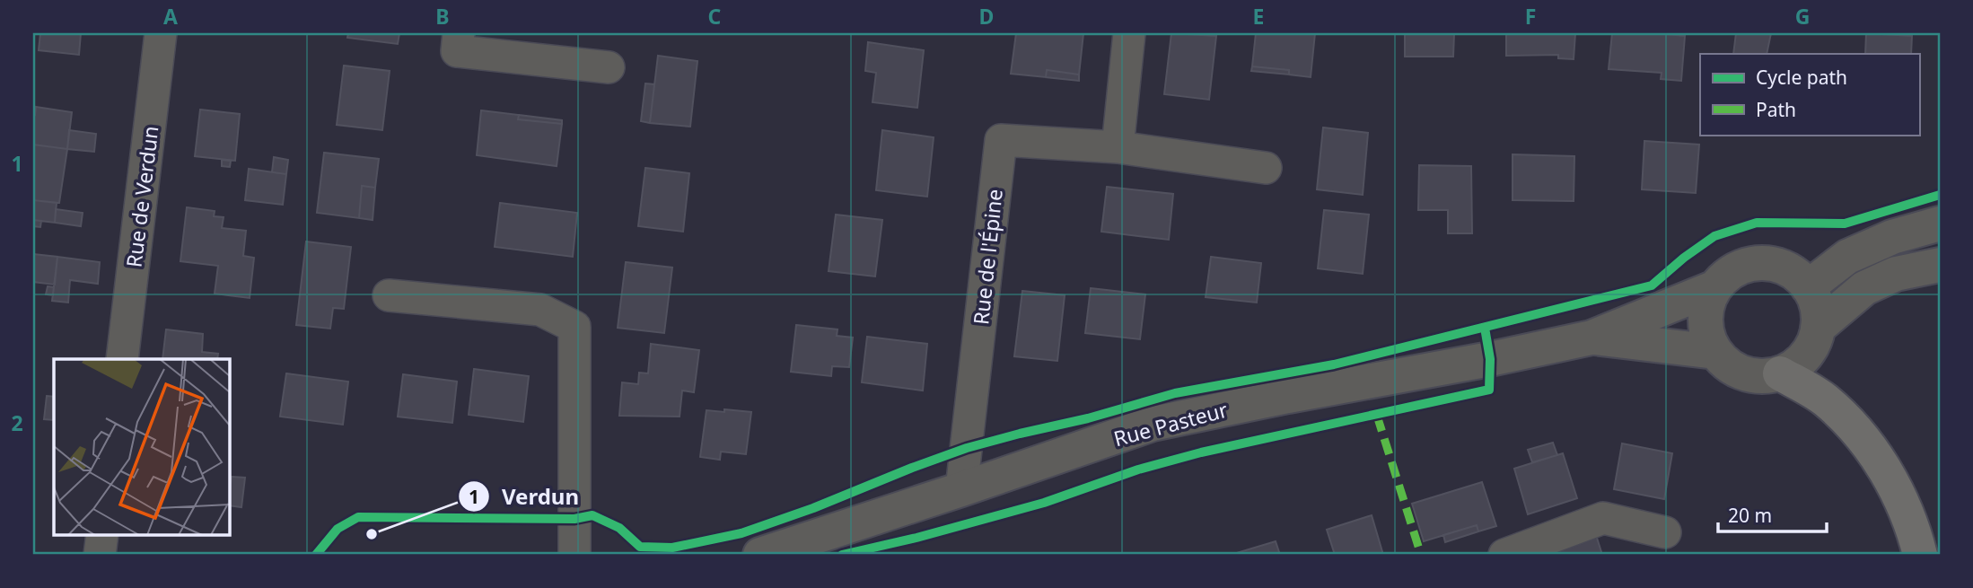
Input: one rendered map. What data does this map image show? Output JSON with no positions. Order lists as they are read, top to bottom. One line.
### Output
{"streets":{"street":["Rue de Verdun","Rue de l'Épine","Rue Pasteur"]},"crossings":[["Rue de l'Épine","Rue Pasteur"]],"places":["Verdun"],"legend":["Cycle path","Path"],"scale_bar":"20 m","grid":{"columns":["A","B","C","D","E","F","G"],"rows":["1","2"]}}
